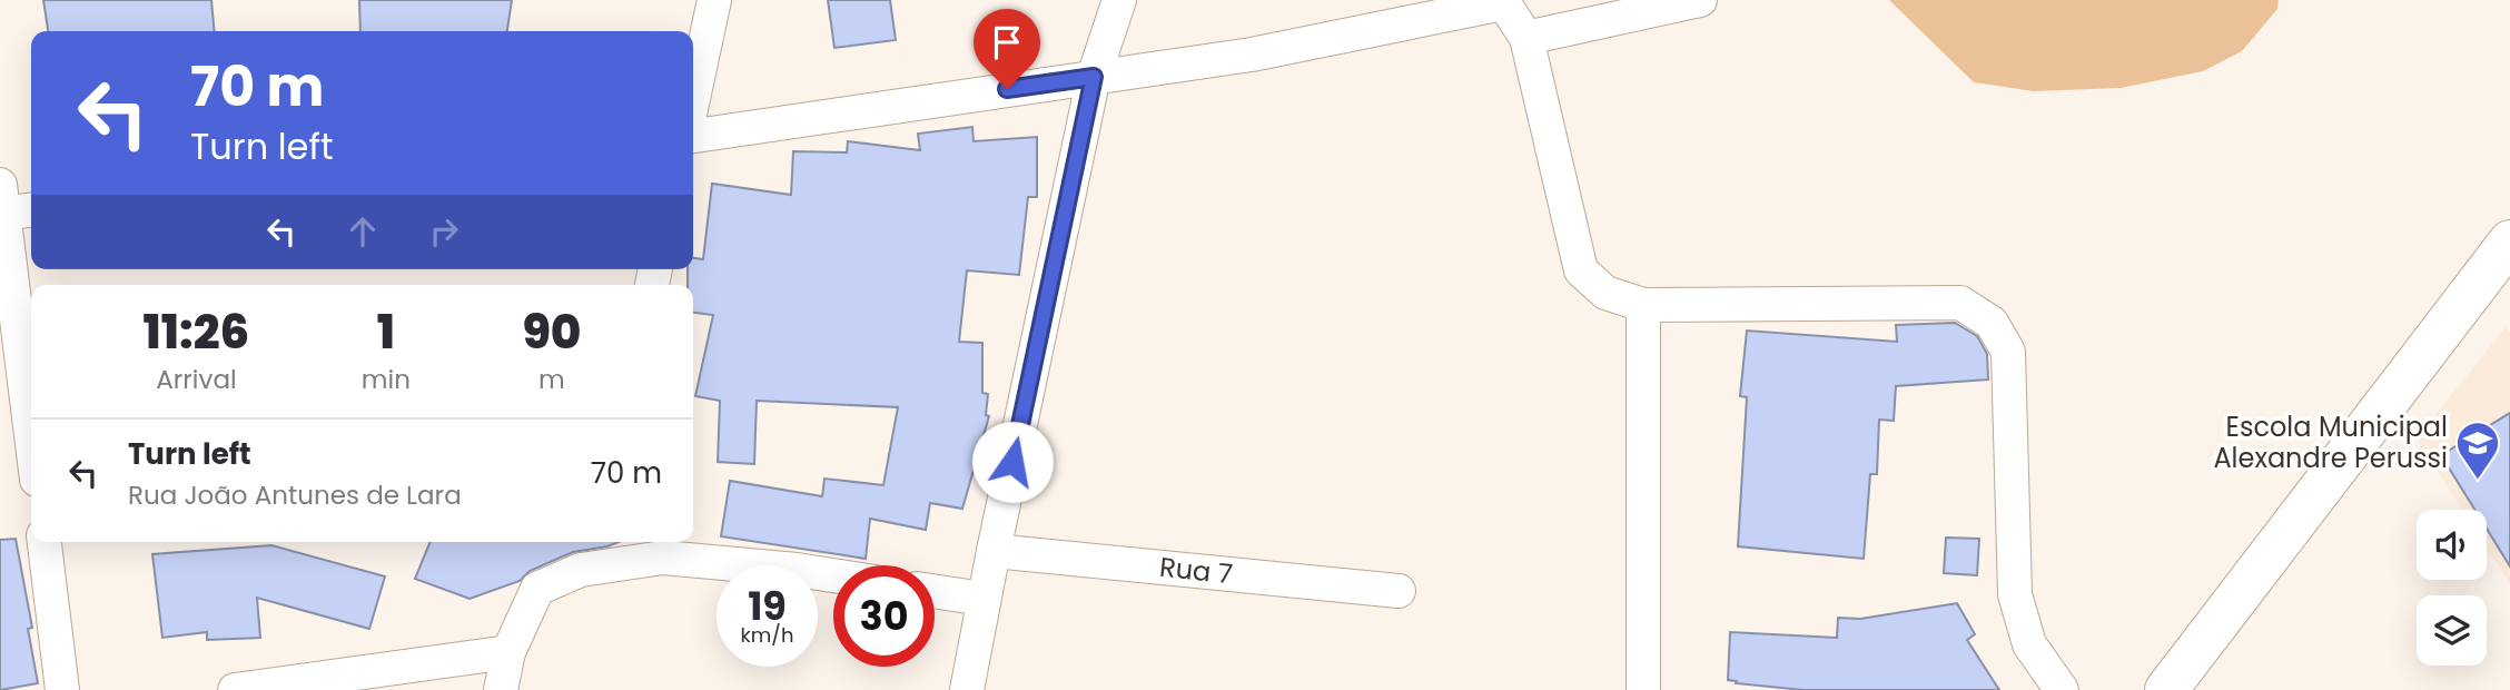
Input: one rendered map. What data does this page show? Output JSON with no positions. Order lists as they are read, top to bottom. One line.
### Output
{"streets":{"street":["Rua 7"]},"places":{"school or university":["Escola Municipal Alexandre Perussi"]},"page":{"turn":["70 m","Turn left"],"eta":["11:26","Arrival","1","min","90","m"],"list":[{"name":"Turn left","note":"Rua João Antunes de Lara","value":"70 m"}],"speed":"19 km/h","limit":"30"}}
